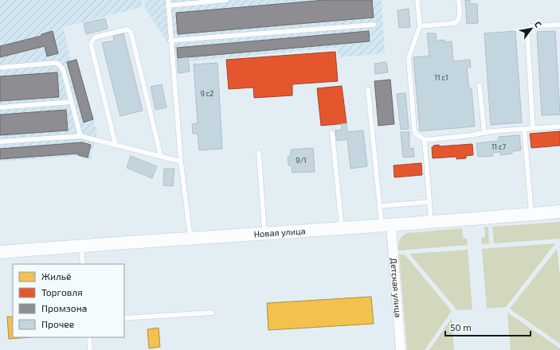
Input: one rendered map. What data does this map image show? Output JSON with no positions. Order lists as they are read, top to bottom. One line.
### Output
{"streets":{"street":["Новая улица","Детская улица"]},"crossings":[["Новая улица","Детская улица"]],"house_numbers":["11 с1","9 с2","11 с7","9/1"],"legend":["Жильё","Торговля","Промзона","Прочее"],"scale_bar":"50 m","north":"top right"}
